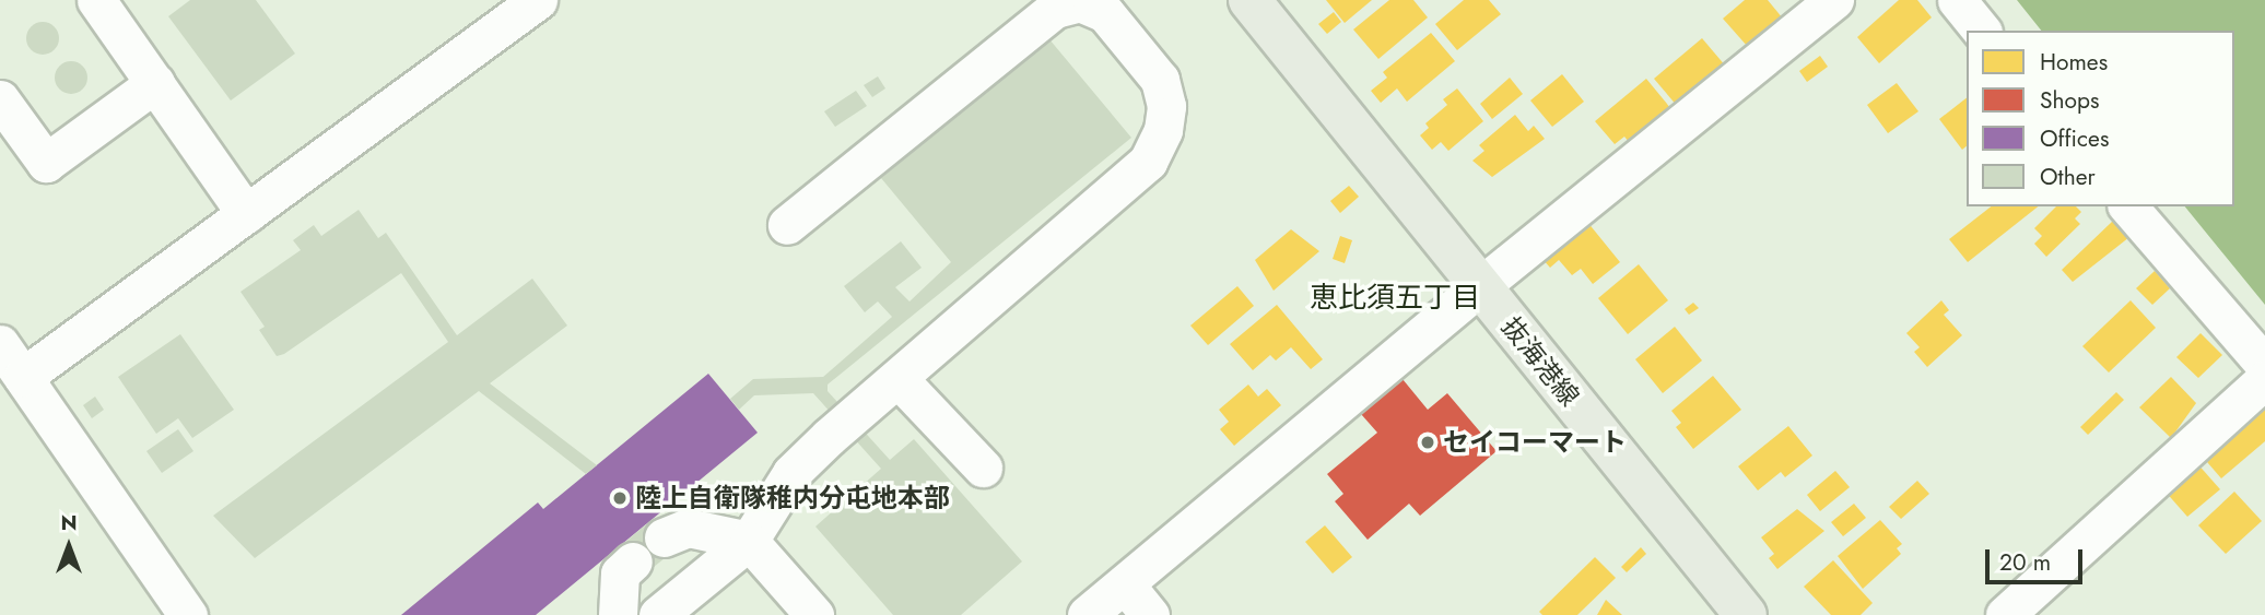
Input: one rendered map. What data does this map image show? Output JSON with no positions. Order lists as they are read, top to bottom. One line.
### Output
{"streets":{"main road":["抜海港線"]},"districts":["恵比須五丁目"],"places":["セイコーマート","陸上自衛隊稚内分屯地本部"],"legend":["Homes","Shops","Offices","Other"],"scale_bar":"20 m","north":"top"}
